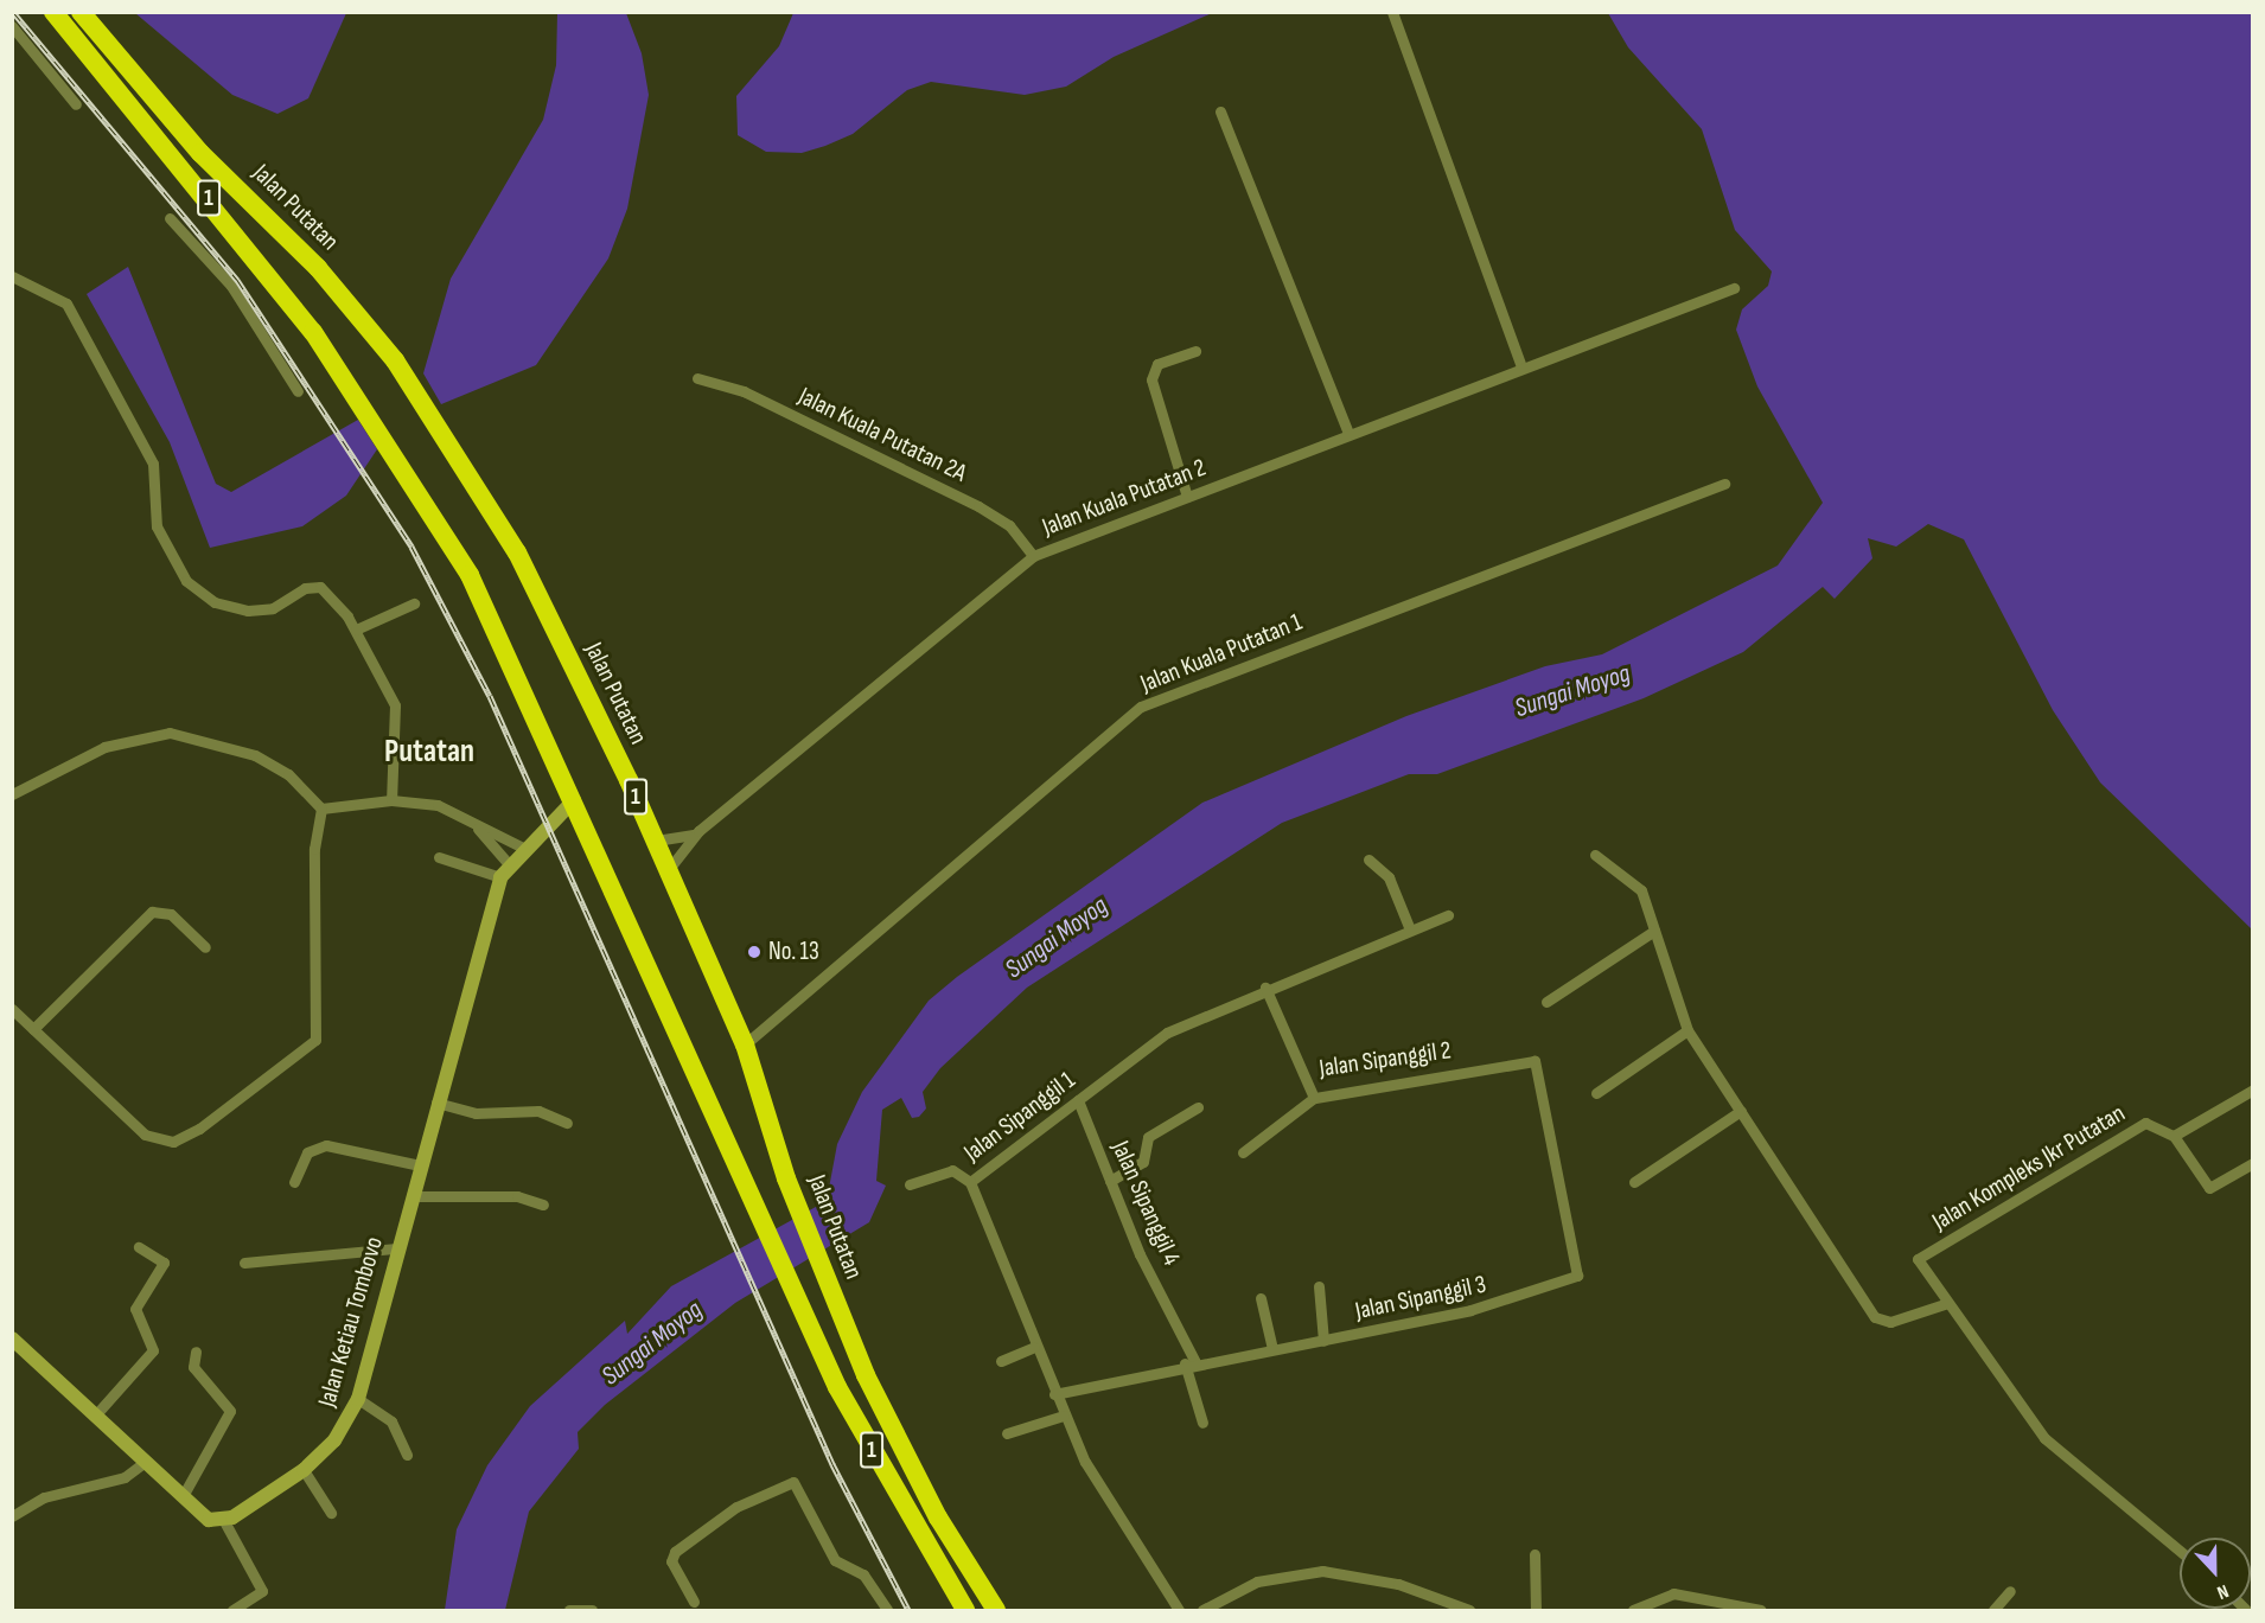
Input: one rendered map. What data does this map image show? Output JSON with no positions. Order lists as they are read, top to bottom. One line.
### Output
{"streets":{"highway":["1","Jalan Putatan"],"street":["Jalan Kuala Putatan 2A","Jalan Kuala Putatan 2","Jalan Kuala Putatan 1","Jalan Sipanggil 2","Jalan Sipanggil 1","Jalan Kompleks Jkr Putatan","Jalan Sipanggil 4","Jalan Sipanggil 3","Jalan Ketiau Tombovo"]},"crossings":[["1","Jalan Ketiau Tombovo"],["Jalan Putatan","Jalan Kuala Putatan 2"],["Jalan Putatan","Jalan Kuala Putatan 1"],["Jalan Kuala Putatan 2A","Jalan Kuala Putatan 2"],["Jalan Sipanggil 2","Jalan Sipanggil 1"],["Jalan Sipanggil 2","Jalan Sipanggil 3"],["Jalan Sipanggil 1","Jalan Sipanggil 4"],["Jalan Sipanggil 1","Jalan Sipanggil 3"],["Jalan Sipanggil 4","Jalan Sipanggil 3"]],"districts":["Putatan"],"water":["Sungai Moyog"],"places":["No. 13"],"north":"bottom"}
